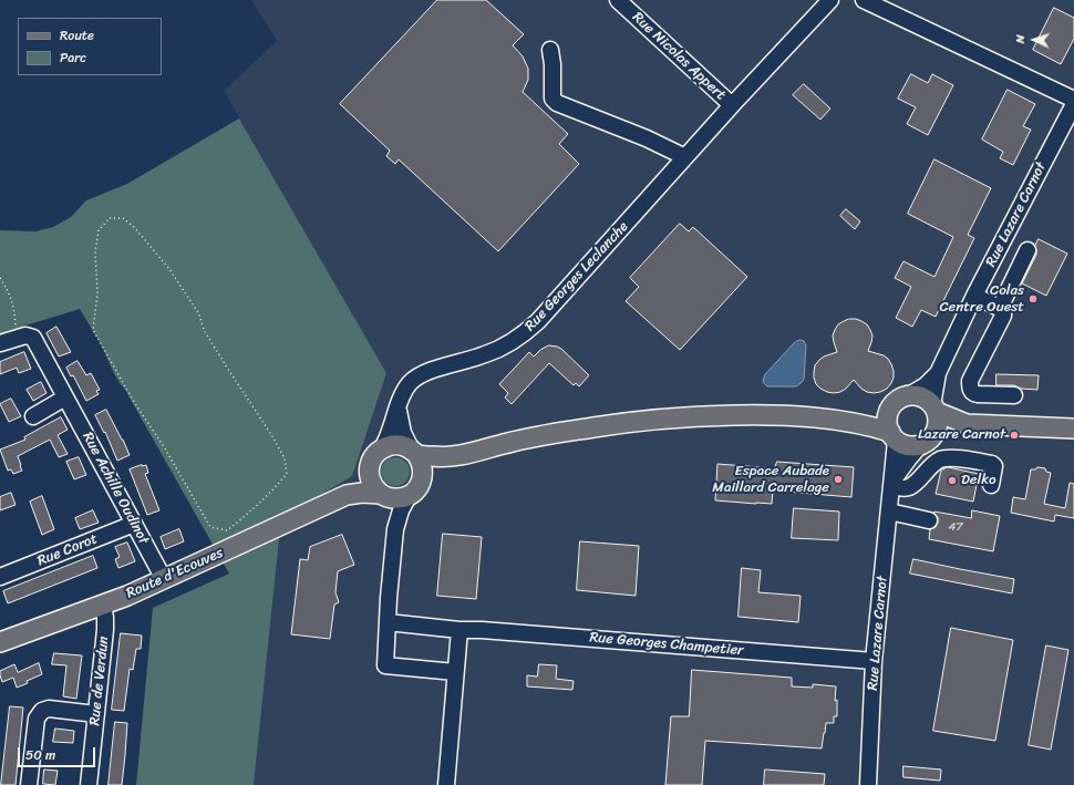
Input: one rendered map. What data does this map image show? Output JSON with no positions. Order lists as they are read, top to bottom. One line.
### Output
{"streets":{"main road":["Route d'Ecouves"],"street":["Rue Nicolas Appert","Rue Lazare Carnot","Rue Georges Leclanche","Rue Achille Oudinot","Rue Corot","Rue Georges Champetier","Rue de Verdun"]},"crossings":[["Rue Nicolas Appert","Rue Georges Leclanche"],["Rue Lazare Carnot","Rue Georges Champetier"],["Rue Achille Oudinot","Rue Corot"],["Rue Achille Oudinot","Route d'Ecouves"],["Route d'Ecouves","Rue de Verdun"]],"places":["Colas Centre Ouest","Lazare Carnot","Espace Aubade Maillard Carrelage","Delko"],"house_numbers":["47"],"legend":["Route","Parc"],"scale_bar":"50 m","north":"left"}
